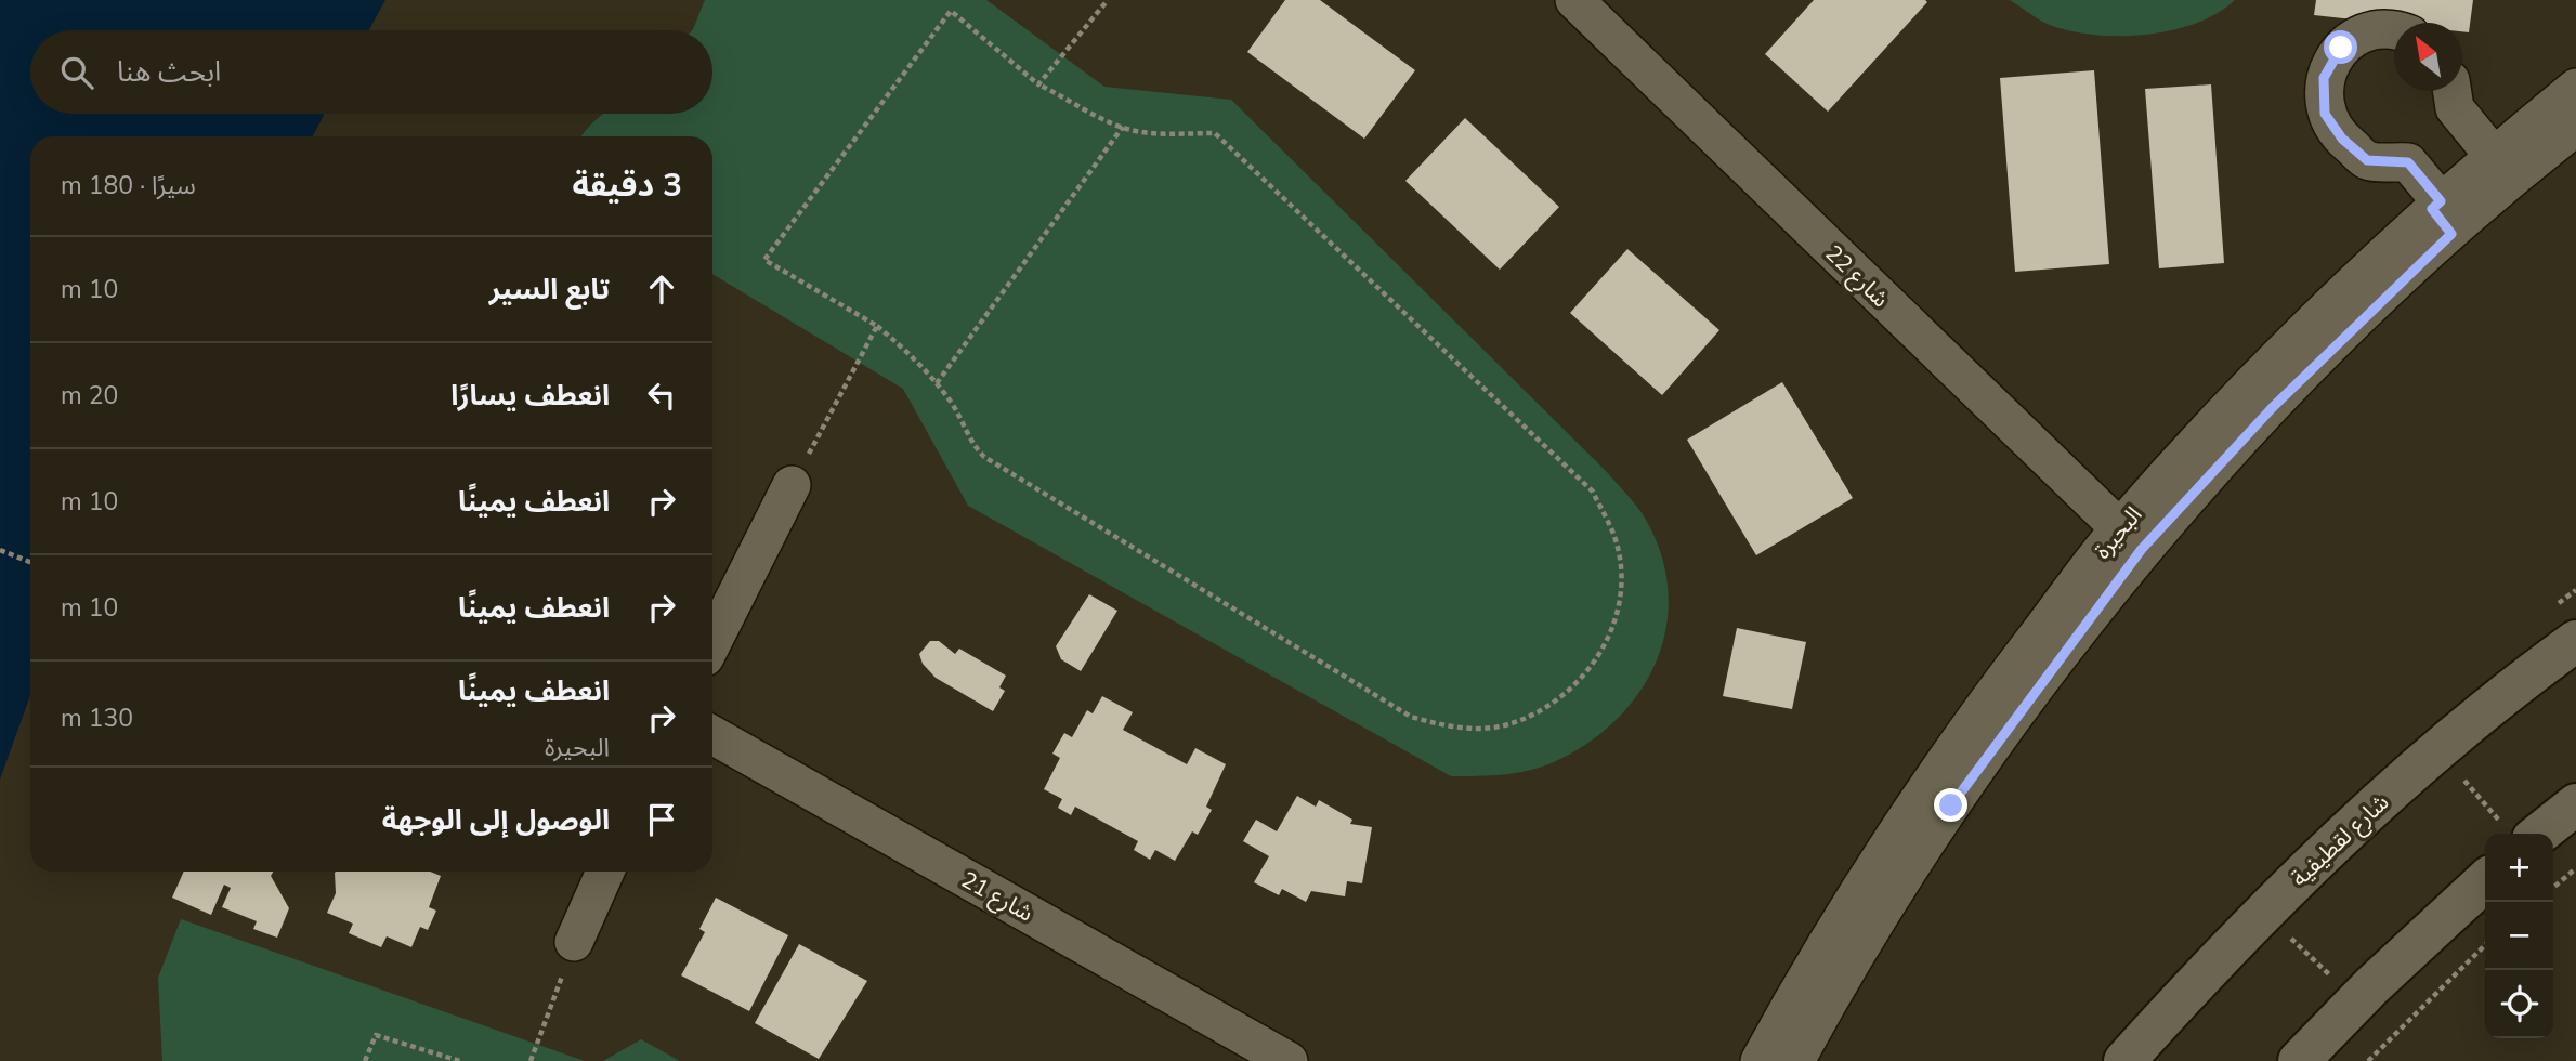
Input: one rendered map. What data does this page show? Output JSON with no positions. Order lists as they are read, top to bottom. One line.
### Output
{"streets":{"street":["شارع 22","البحيرة","شارع لقطيفية","شارع 21"]},"crossings":[["شارع 22","البحيرة"]],"north":"top left","page":{"search":"ابحث هنا","heading":["3 دقيقة","سيرًا · 180 m"],"list":[["تابع السير","10 m"],["انعطف يسارًا","20 m"],["انعطف يمينًا","10 m"],["انعطف يمينًا","10 m"],["انعطف يمينًا","البحيرة","130 m"],"الوصول إلى الوجهة"],"map_buttons":["+","−"]}}
